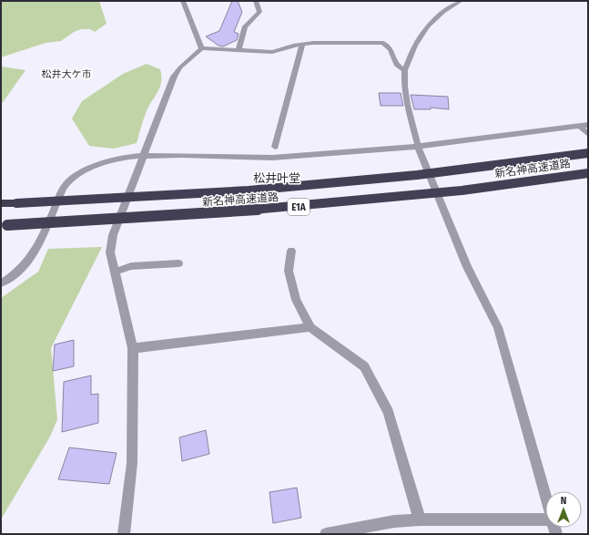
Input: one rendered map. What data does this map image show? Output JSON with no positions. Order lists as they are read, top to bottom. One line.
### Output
{"streets":{"highway":["新名神高速道路","E1A"]},"districts":["松井大ケ市","松井叶堂"],"north":"top"}
